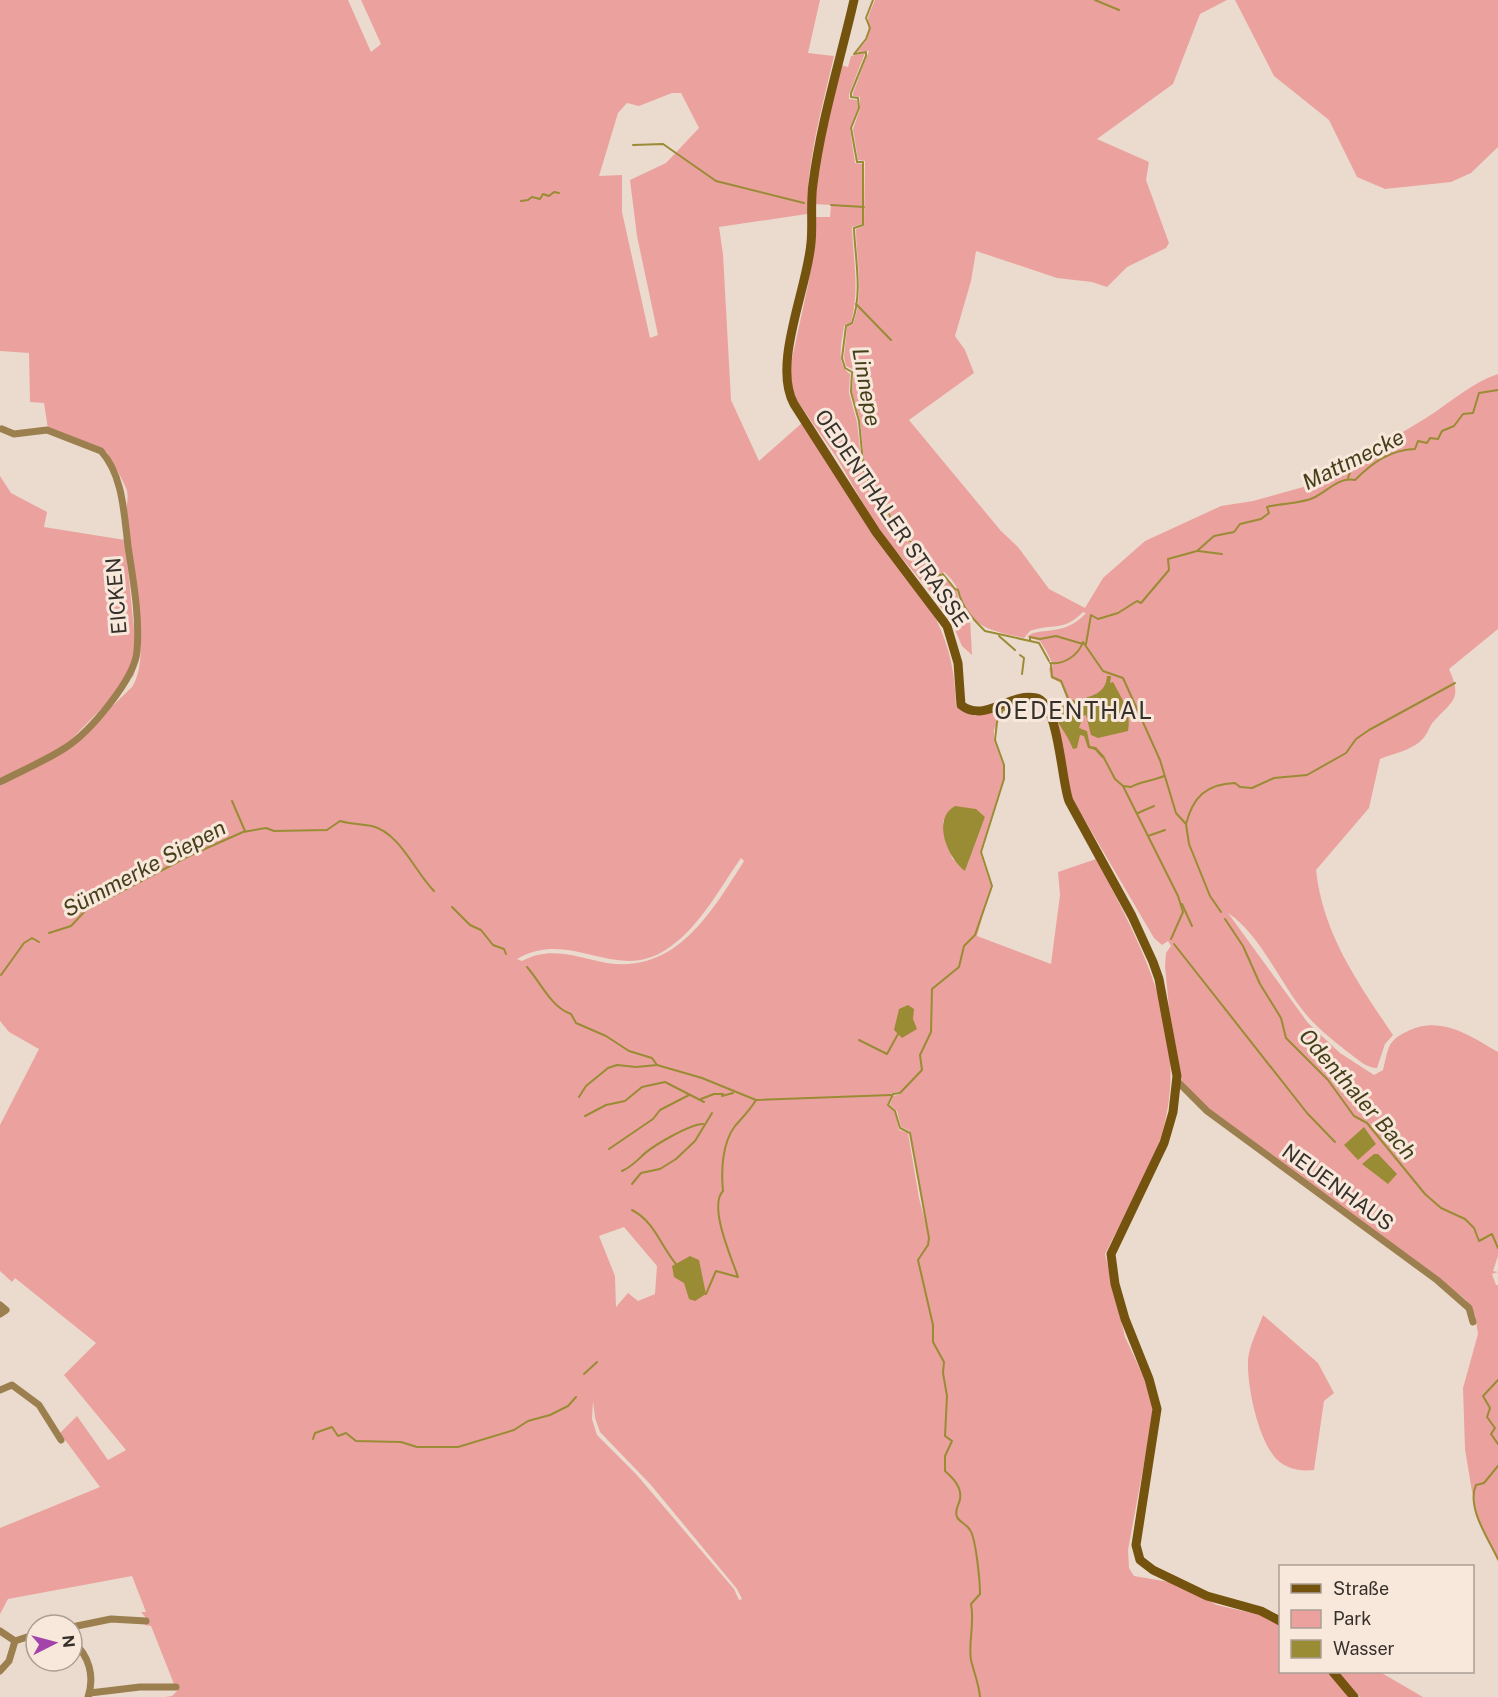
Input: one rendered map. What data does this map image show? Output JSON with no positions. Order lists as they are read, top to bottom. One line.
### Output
{"streets":{"main road":["OEDENTHALER STRASSE"],"street":["EICKEN","NEUENHAUS"]},"crossings":[["OEDENTHALER STRASSE","NEUENHAUS"]],"districts":["OEDENTHAL"],"water":["Linnepe","Mattmecke","Sümmerke Siepen","Odenthaler Bach"],"legend":["Straße","Park","Wasser"],"north":"right"}
